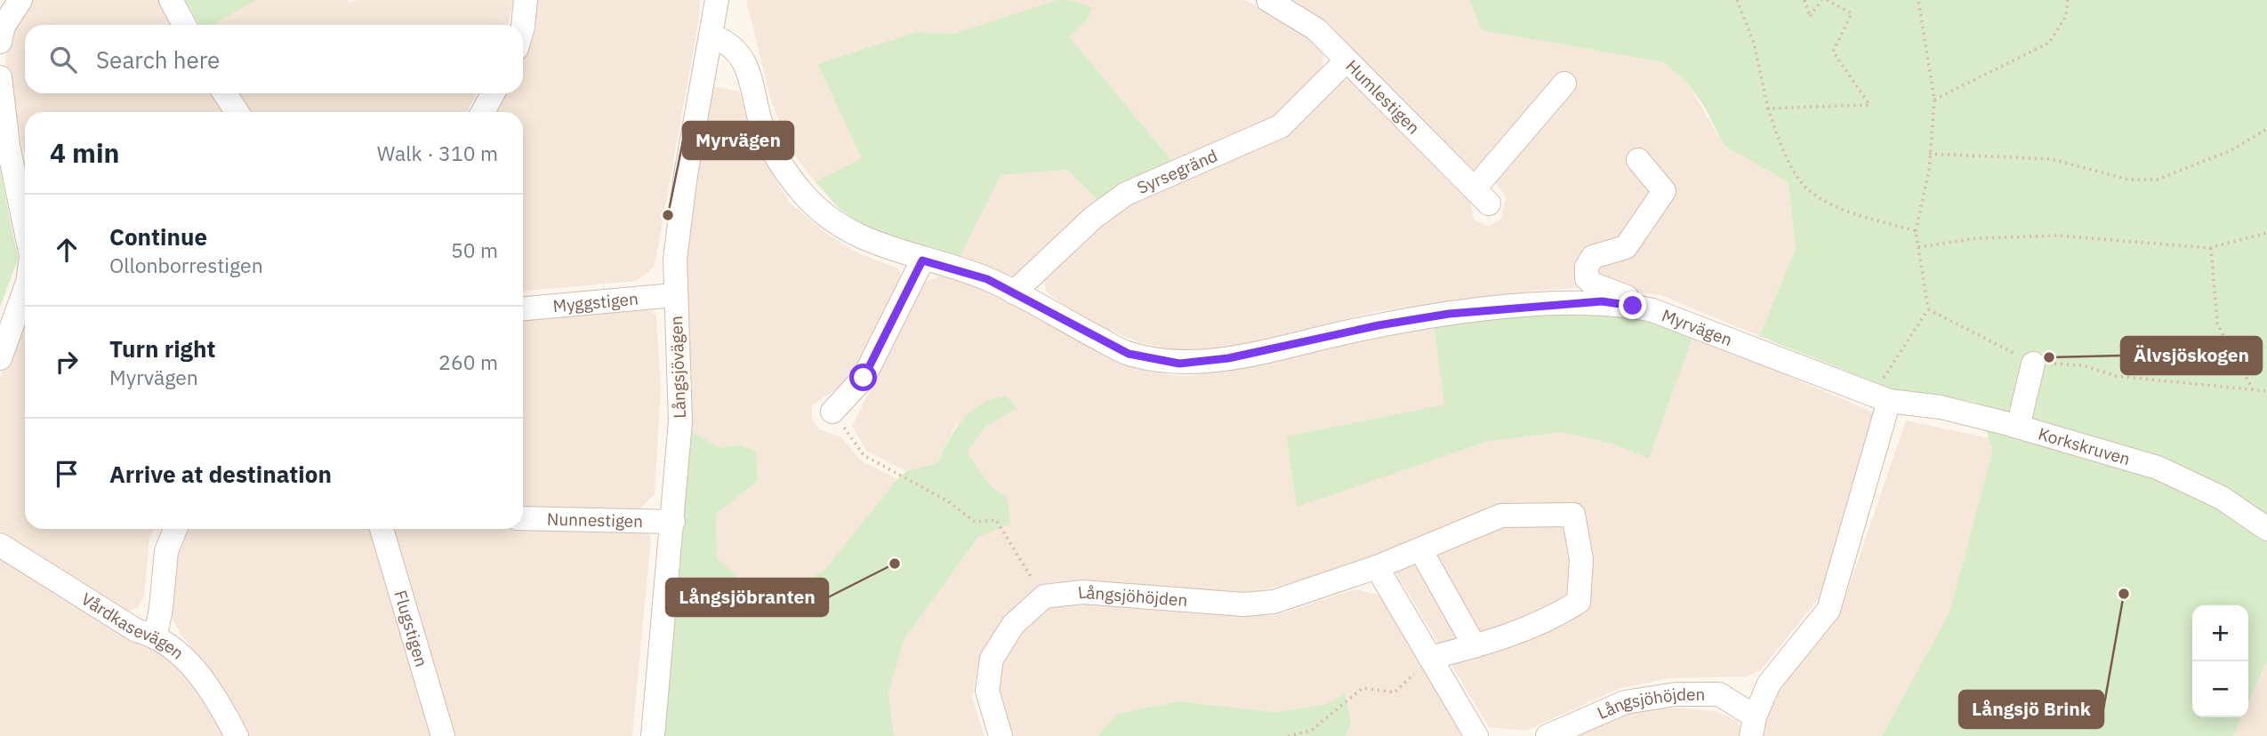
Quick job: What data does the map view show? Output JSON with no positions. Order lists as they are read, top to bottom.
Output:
{
  "streets": {
    "street": [
      "Humlestigen",
      "Syrsegränd",
      "Myggstigen",
      "Myrvägen",
      "Långsjövägen",
      "Korkskruven",
      "Nunnestigen",
      "Långsjöhöjden",
      "Vårdkasevägen",
      "Flugstigen"
    ]
  },
  "crossings": [
    ["Humlestigen", "Syrsegränd"],
    ["Syrsegränd", "Myrvägen"],
    ["Myggstigen", "Långsjövägen"],
    ["Myrvägen", "Långsjövägen"],
    ["Myrvägen", "Korkskruven"],
    ["Långsjövägen", "Nunnestigen"]
  ],
  "places": [
    "Myrvägen",
    "Älvsjöskogen",
    "Långsjöbranten",
    "Långsjö Brink"
  ],
  "page": {
    "search": "Search here",
    "heading": ["4 min", "Walk · 310 m"],
    "list": [
      ["Continue", "Ollonborrestigen", "50 m"],
      ["Turn right", "Myrvägen", "260 m"],
      "Arrive at destination"
    ],
    "map_buttons": ["+", "−"]
  }
}
